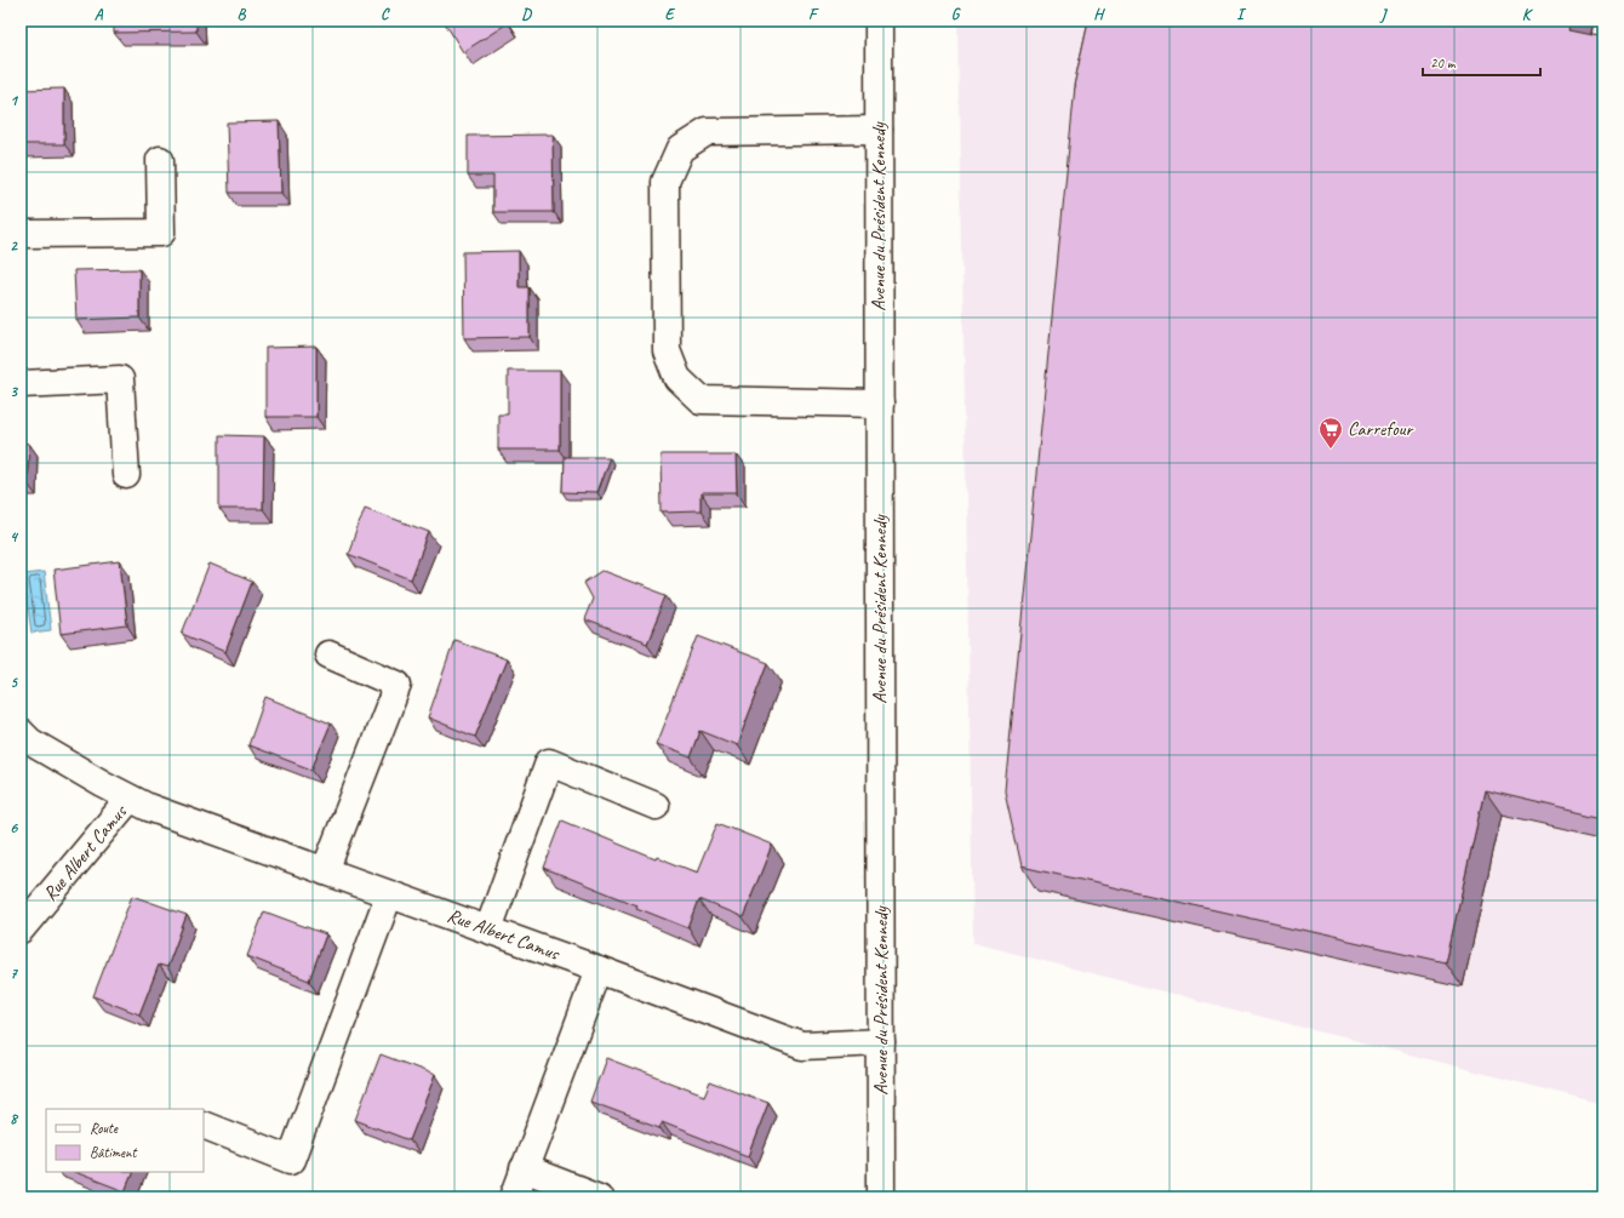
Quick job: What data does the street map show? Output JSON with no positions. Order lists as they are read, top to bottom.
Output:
{
  "streets": {
    "street": ["Avenue du Président Kennedy", "Rue Albert Camus"]
  },
  "crossings": [
    ["Avenue du Président Kennedy", "Rue Albert Camus"]
  ],
  "places": {
    "supermarket": ["Carrefour"]
  },
  "legend": ["Route", "Bâtiment"],
  "scale_bar": "20 m",
  "grid": {
    "columns": [
      "A",
      "B",
      "C",
      "D",
      "E",
      "F",
      "G",
      "H",
      "I",
      "J",
      "K"
    ],
    "rows": [
      "1",
      "2",
      "3",
      "4",
      "5",
      "6",
      "7",
      "8"
    ]
  }
}
